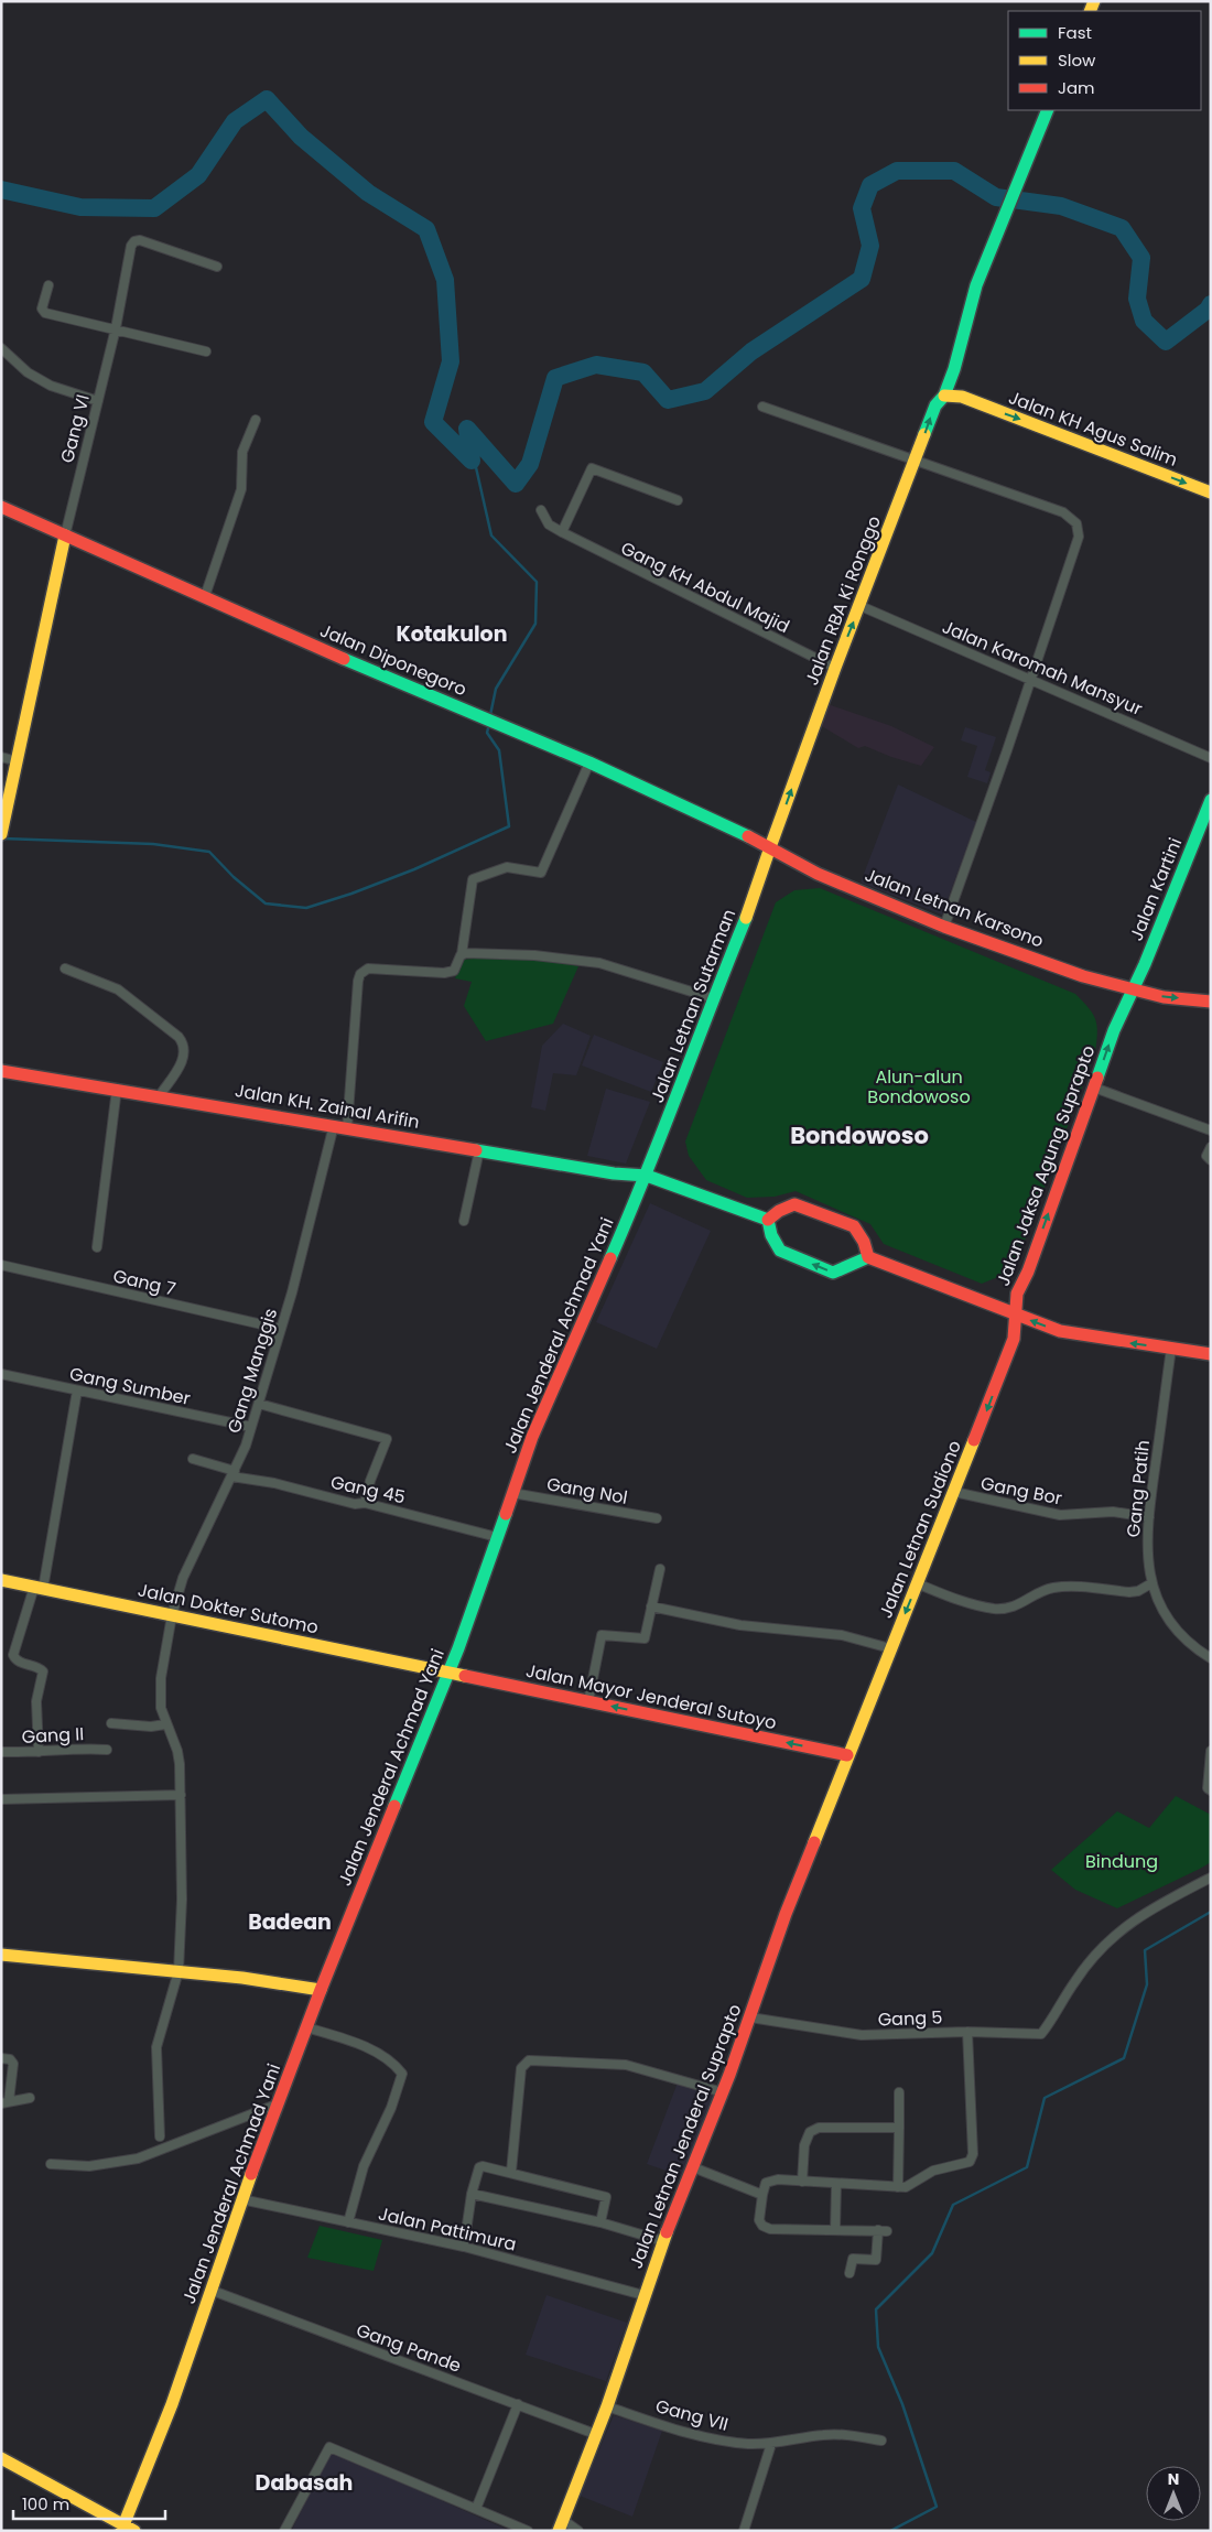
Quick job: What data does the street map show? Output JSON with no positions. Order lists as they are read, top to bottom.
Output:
{
  "streets": {
    "main road": [
      "Jalan KH Agus Salim",
      "Jalan RBA Ki Ronggo",
      "Jalan Diponegoro",
      "Jalan Kartini",
      "Jalan Letnan Karsono",
      "Jalan Letnan Sutarman",
      "Jalan KH. Zainal Arifin",
      "Jalan Jaksa Agung Suprapto",
      "Jalan Jenderal Achmad Yani",
      "Jalan Letnan Sudiono",
      "Jalan Dokter Sutomo",
      "Jalan Mayor Jenderal Sutoyo",
      "Jalan Letnan Jenderal Suprapto"
    ],
    "street": [
      "Gang VI",
      "Gang KH Abdul Majid",
      "Jalan Karomah Mansyur",
      "Gang 7",
      "Gang Manggis",
      "Gang Sumber",
      "Gang Patih",
      "Gang 45",
      "Gang Nol",
      "Gang Bor",
      "Gang II",
      "Gang 5",
      "Jalan Pattimura",
      "Gang Pande",
      "Gang VII"
    ]
  },
  "crossings": [
    ["Gang VI", "Jalan Diponegoro"],
    ["Jalan KH Agus Salim", "Jalan RBA Ki Ronggo"],
    ["Gang KH Abdul Majid", "Jalan RBA Ki Ronggo"],
    ["Jalan RBA Ki Ronggo", "Jalan Diponegoro"],
    ["Jalan RBA Ki Ronggo", "Jalan Karomah Mansyur"],
    ["Jalan RBA Ki Ronggo", "Jalan Letnan Karsono"],
    ["Jalan RBA Ki Ronggo", "Jalan Letnan Sutarman"],
    ["Jalan Diponegoro", "Jalan Letnan Karsono"],
    ["Jalan Diponegoro", "Jalan Letnan Sutarman"],
    ["Jalan Kartini", "Jalan Letnan Karsono"],
    ["Jalan Kartini", "Jalan Jaksa Agung Suprapto"],
    ["Jalan Letnan Karsono", "Jalan Letnan Sutarman"],
    ["Jalan Letnan Sutarman", "Jalan KH. Zainal Arifin"],
    ["Jalan Letnan Sutarman", "Jalan Jenderal Achmad Yani"],
    ["Jalan KH. Zainal Arifin", "Jalan Jenderal Achmad Yani"],
    ["Jalan KH. Zainal Arifin", "Gang Manggis"],
    ["Jalan Jaksa Agung Suprapto", "Jalan Letnan Sudiono"],
    ["Gang 7", "Gang Manggis"],
    ["Jalan Jenderal Achmad Yani", "Gang 45"],
    ["Jalan Jenderal Achmad Yani", "Gang Nol"],
    ["Jalan Jenderal Achmad Yani", "Jalan Dokter Sutomo"],
    ["Jalan Jenderal Achmad Yani", "Jalan Mayor Jenderal Sutoyo"],
    ["Jalan Jenderal Achmad Yani", "Jalan Pattimura"],
    ["Jalan Jenderal Achmad Yani", "Gang Pande"],
    ["Gang Manggis", "Gang Sumber"],
    ["Gang Manggis", "Gang 45"],
    ["Gang Manggis", "Jalan Dokter Sutomo"],
    ["Gang Patih", "Gang Bor"],
    ["Gang Bor", "Jalan Letnan Sudiono"],
    ["Jalan Letnan Sudiono", "Jalan Mayor Jenderal Sutoyo"],
    ["Jalan Letnan Sudiono", "Jalan Letnan Jenderal Suprapto"],
    ["Jalan Dokter Sutomo", "Jalan Mayor Jenderal Sutoyo"],
    ["Jalan Mayor Jenderal Sutoyo", "Jalan Letnan Jenderal Suprapto"],
    ["Gang 5", "Jalan Letnan Jenderal Suprapto"],
    ["Jalan Letnan Jenderal Suprapto", "Jalan Pattimura"],
    ["Jalan Letnan Jenderal Suprapto", "Gang Pande"],
    ["Jalan Letnan Jenderal Suprapto", "Gang VII"]
  ],
  "one_way": [
    "Jalan KH Agus Salim",
    "Jalan RBA Ki Ronggo",
    "Jalan Jaksa Agung Suprapto",
    "Jalan Letnan Sudiono",
    "Jalan Mayor Jenderal Sutoyo"
  ],
  "districts": [
    "Kotakulon",
    "Bondowoso",
    "Badean",
    "Dabasah"
  ],
  "parks": ["Alun-alun Bondowoso", "Bindung"],
  "legend": ["Fast", "Slow", "Jam"],
  "scale_bar": "100 m",
  "north": "top"
}
